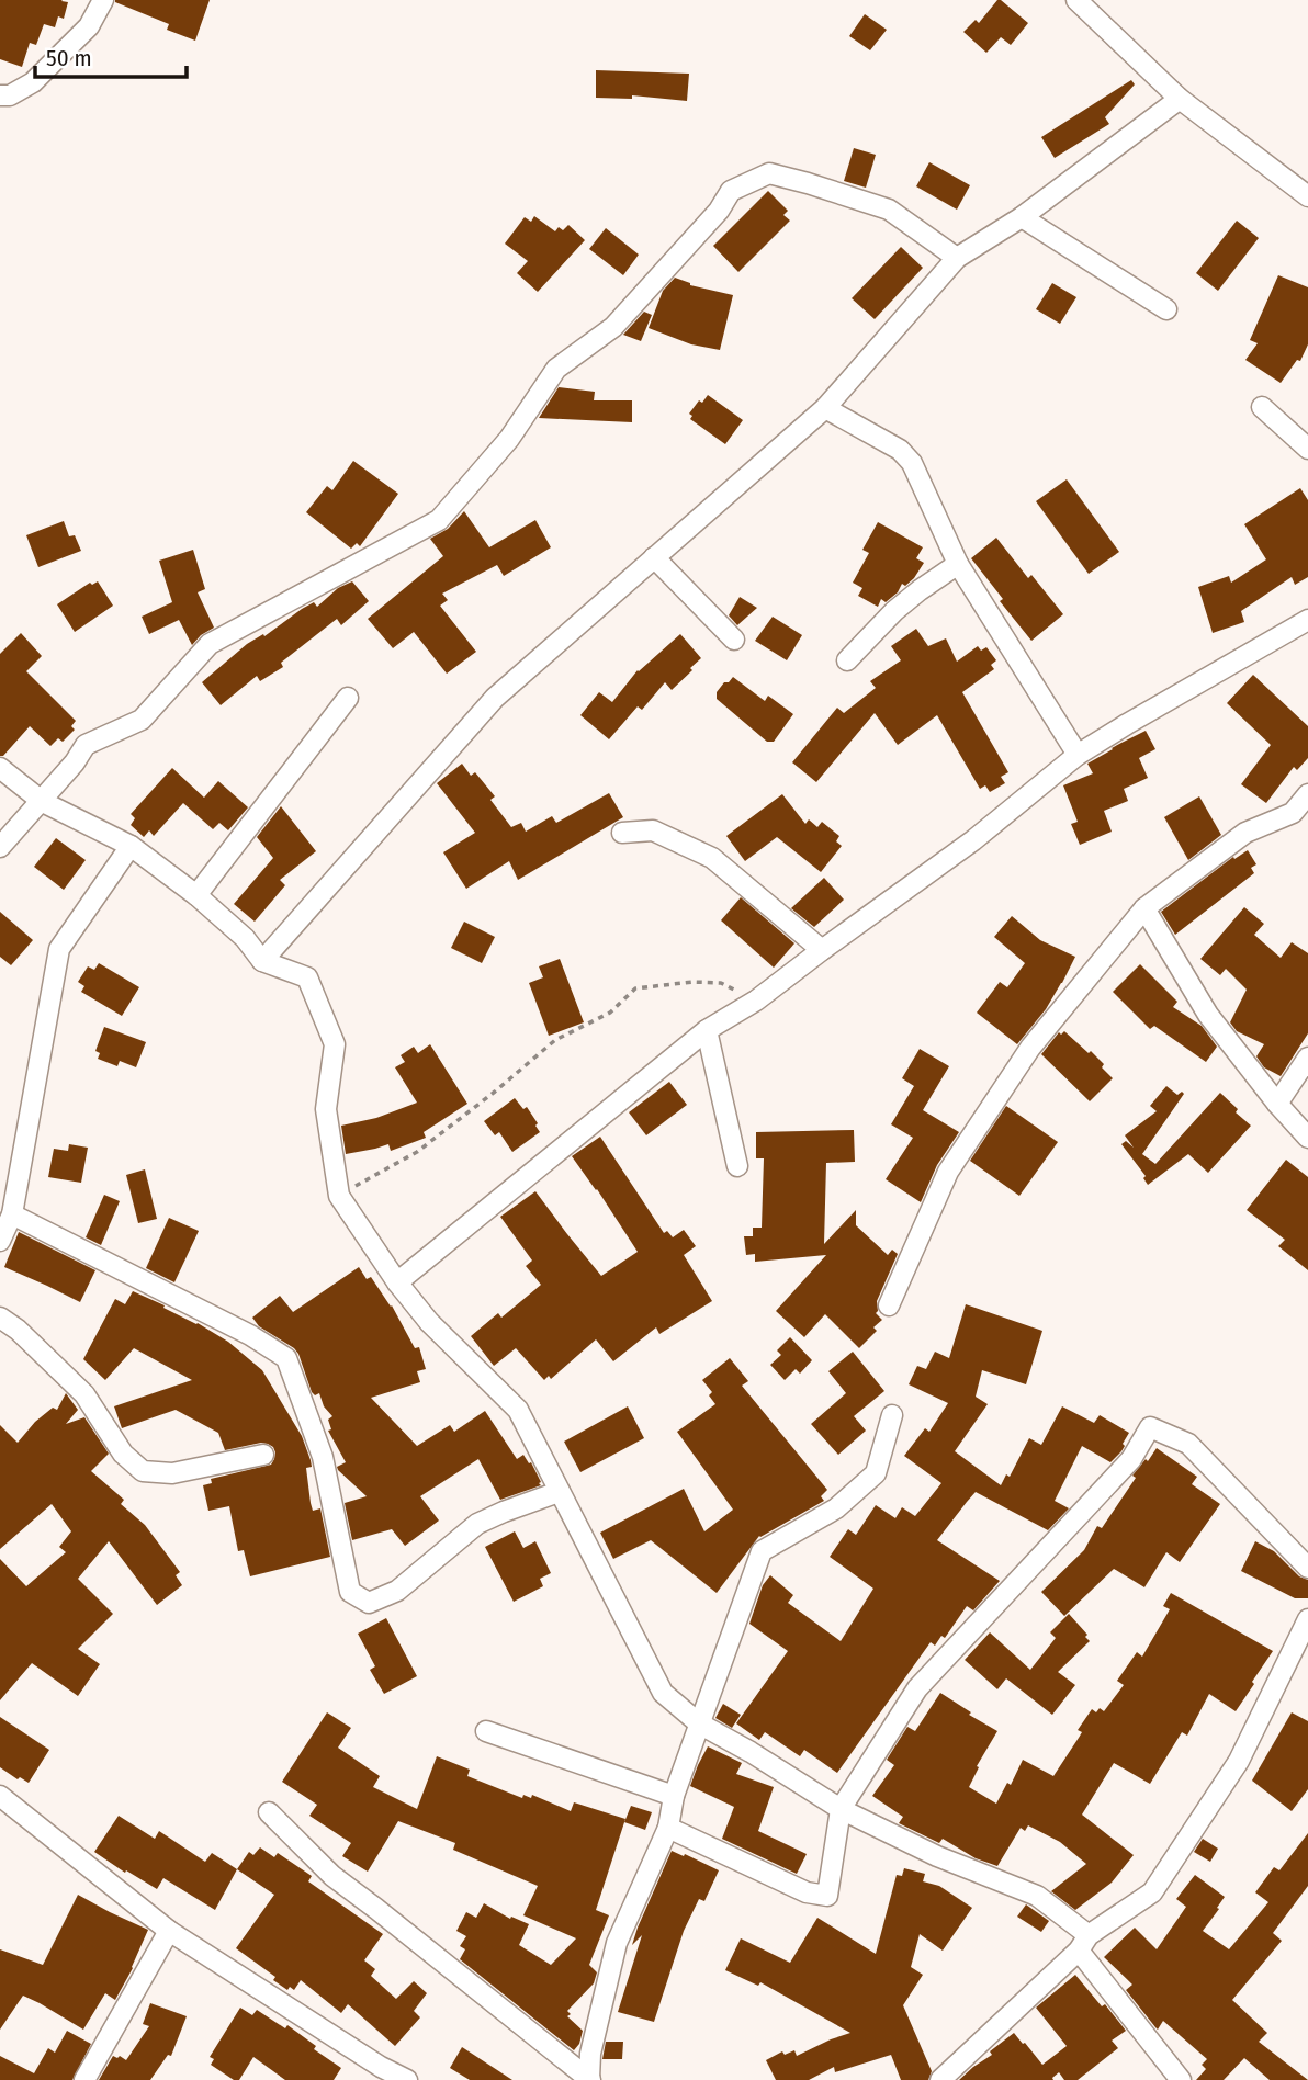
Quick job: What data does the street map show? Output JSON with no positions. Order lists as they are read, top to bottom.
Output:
{
  "scale_bar": "50 m"
}
